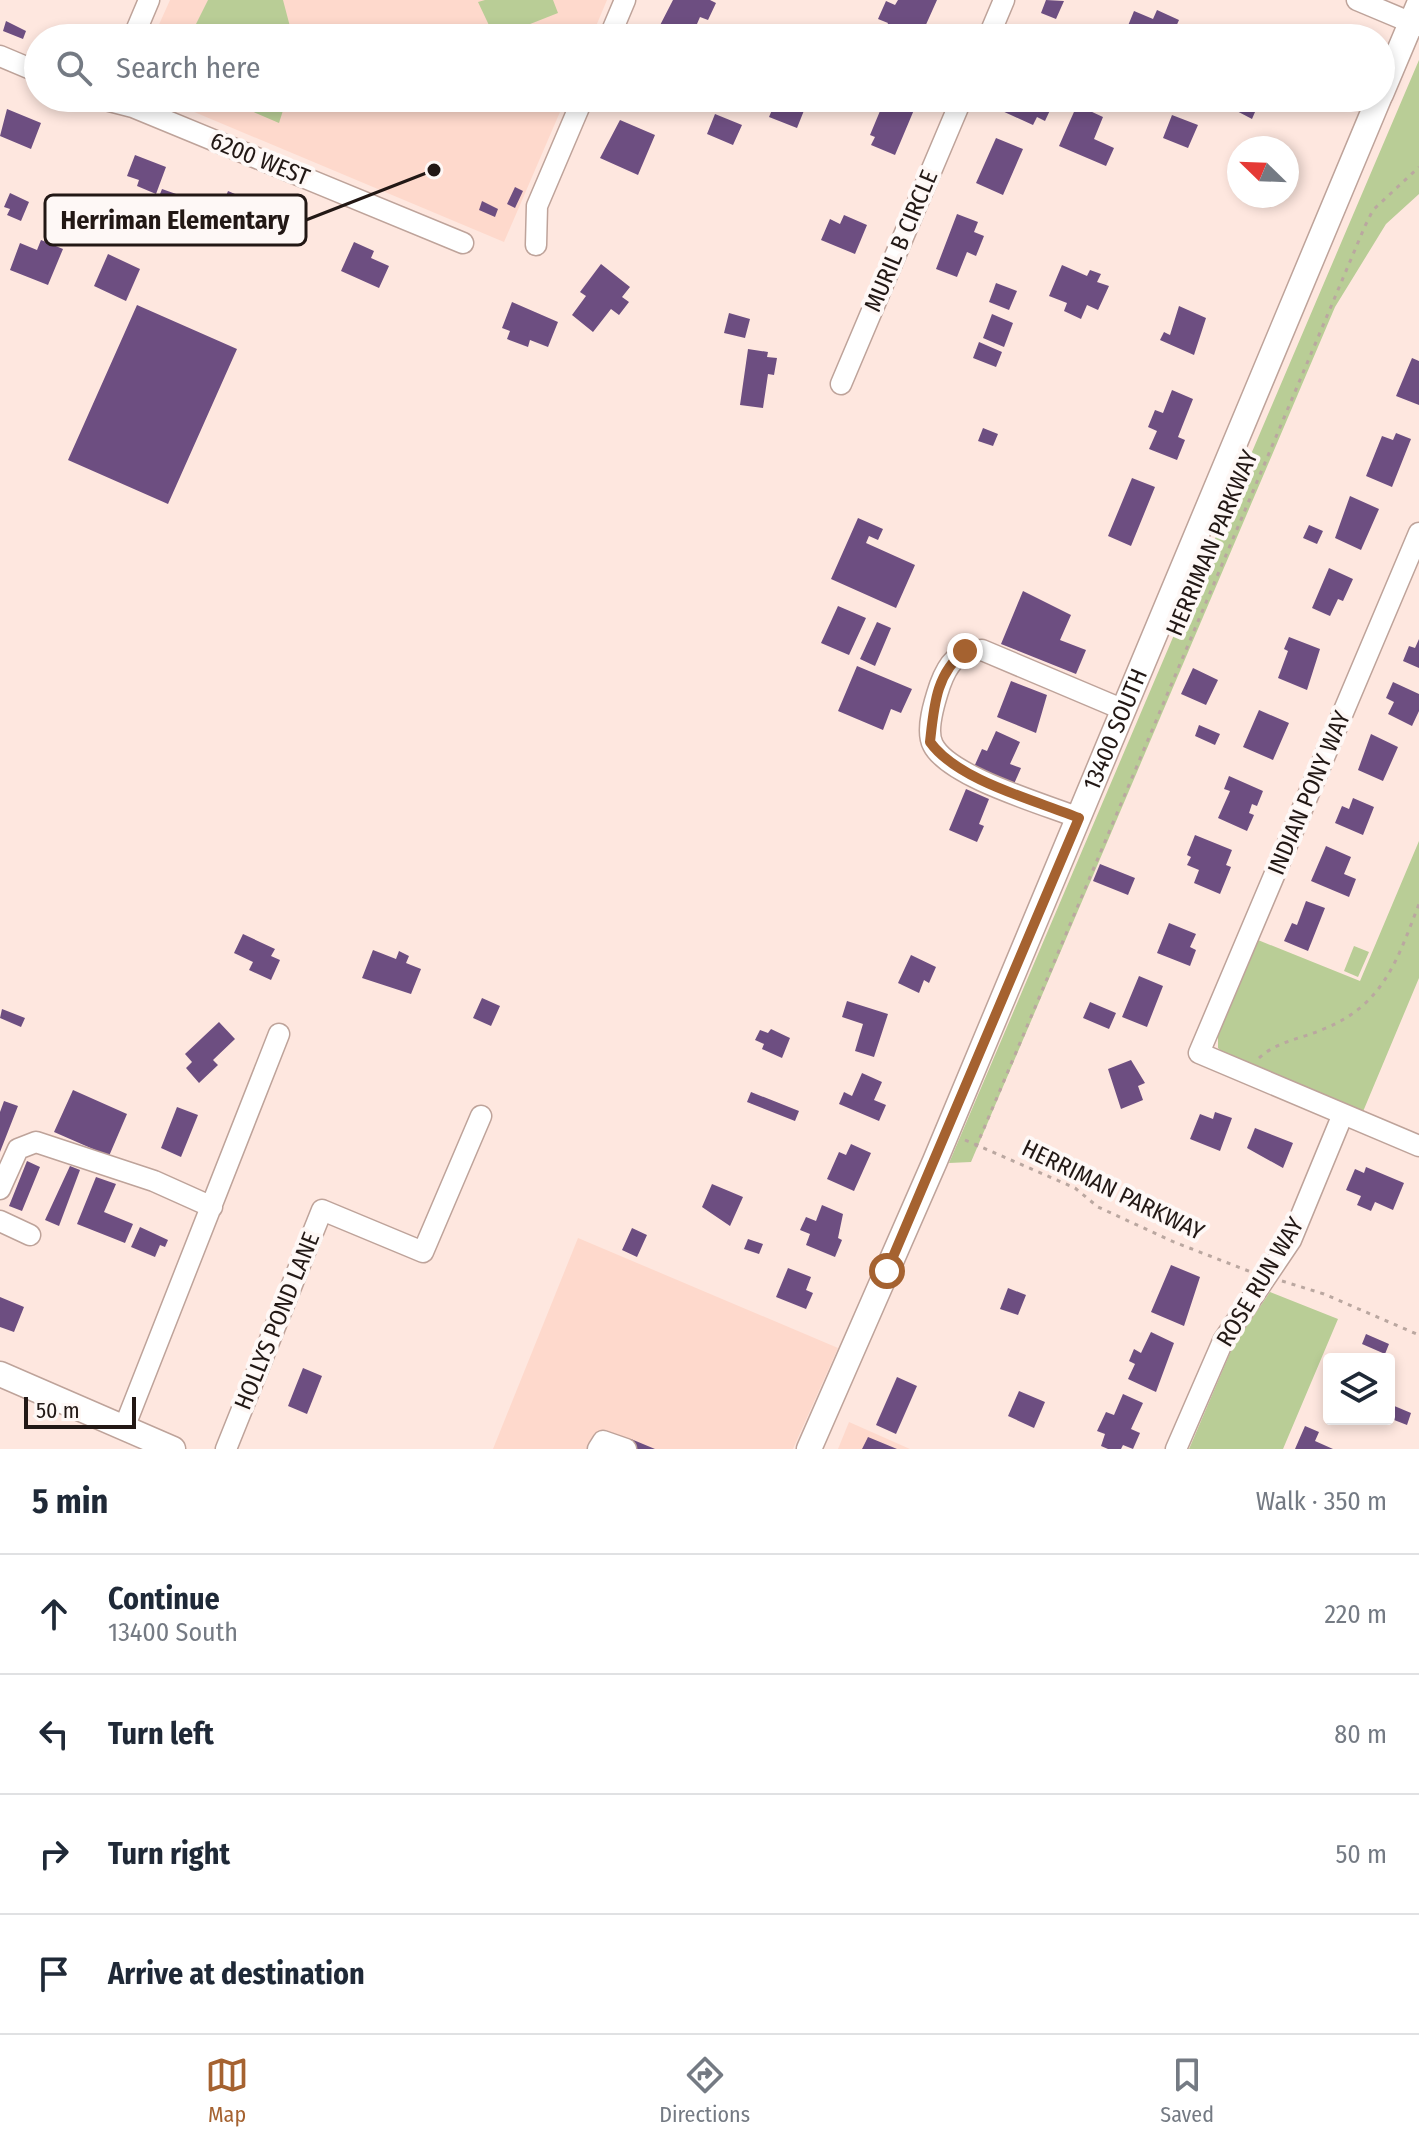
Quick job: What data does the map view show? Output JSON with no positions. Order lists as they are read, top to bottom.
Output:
{
  "streets": {
    "main road": ["13400 SOUTH"],
    "street": [
      "6200 WEST",
      "MURIL B CIRCLE",
      "INDIAN PONY WAY",
      "ROSE RUN WAY",
      "HOLLYS POND LANE"
    ],
    "path": ["HERRIMAN PARKWAY"]
  },
  "crossings": [
    ["INDIAN PONY WAY", "ROSE RUN WAY"]
  ],
  "places": ["Herriman Elementary"],
  "scale_bar": "50 m",
  "north": "top left",
  "page": {
    "search": "Search here",
    "scale": "50 m",
    "heading": ["5 min", "Walk · 350 m"],
    "list": [
      ["Continue", "13400 South", "220 m"],
      ["Turn left", "80 m"],
      ["Turn right", "50 m"],
      "Arrive at destination"
    ],
    "nav": ["Map", "Directions", "Saved"]
  }
}
